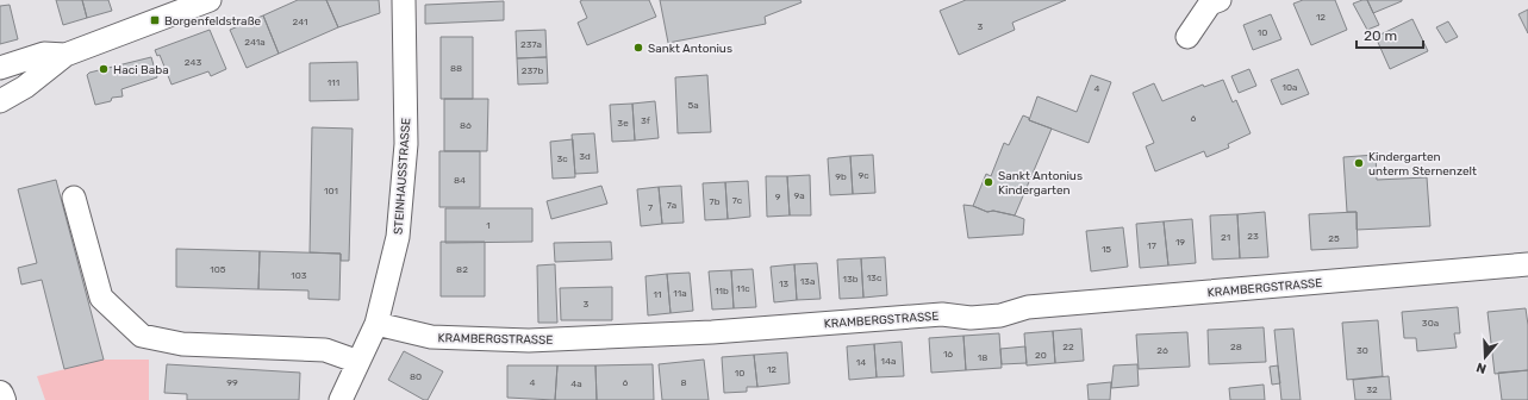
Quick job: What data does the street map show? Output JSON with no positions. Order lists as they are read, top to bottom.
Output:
{
  "streets": {
    "street": ["STEINHAUSSTRASSE", "KRAMBERGSTRASSE"]
  },
  "crossings": [
    ["STEINHAUSSTRASSE", "KRAMBERGSTRASSE"]
  ],
  "places": {
    "transit": ["Borgenfeldstraße"],
    "other": [
      "Sankt Antonius",
      "Haci Baba",
      "Kindergarten unterm Sternenzelt",
      "Sankt Antonius Kindergarten"
    ]
  },
  "house_numbers": [
    "12",
    "241",
    "3",
    "10",
    "241a",
    "237a",
    "243",
    "88",
    "237b",
    "111",
    "10a",
    "4",
    "5a",
    "6",
    "3f",
    "3e",
    "86",
    "3d",
    "3c",
    "9c",
    "9b",
    "84",
    "101",
    "9a",
    "9",
    "7c",
    "7b",
    "7a",
    "7",
    "1",
    "23",
    "21",
    "25",
    "19",
    "17",
    "15",
    "105",
    "82",
    "103",
    "13c",
    "13b",
    "13a",
    "13",
    "11c",
    "11b",
    "11a",
    "11",
    "3",
    "30a",
    "22",
    "28",
    "26",
    "30",
    "16",
    "20",
    "18",
    "14a",
    "14",
    "12",
    "10",
    "80",
    "99",
    "4",
    "6",
    "8",
    "4a",
    "32"
  ],
  "scale_bar": "20 m",
  "north": "bottom"
}
